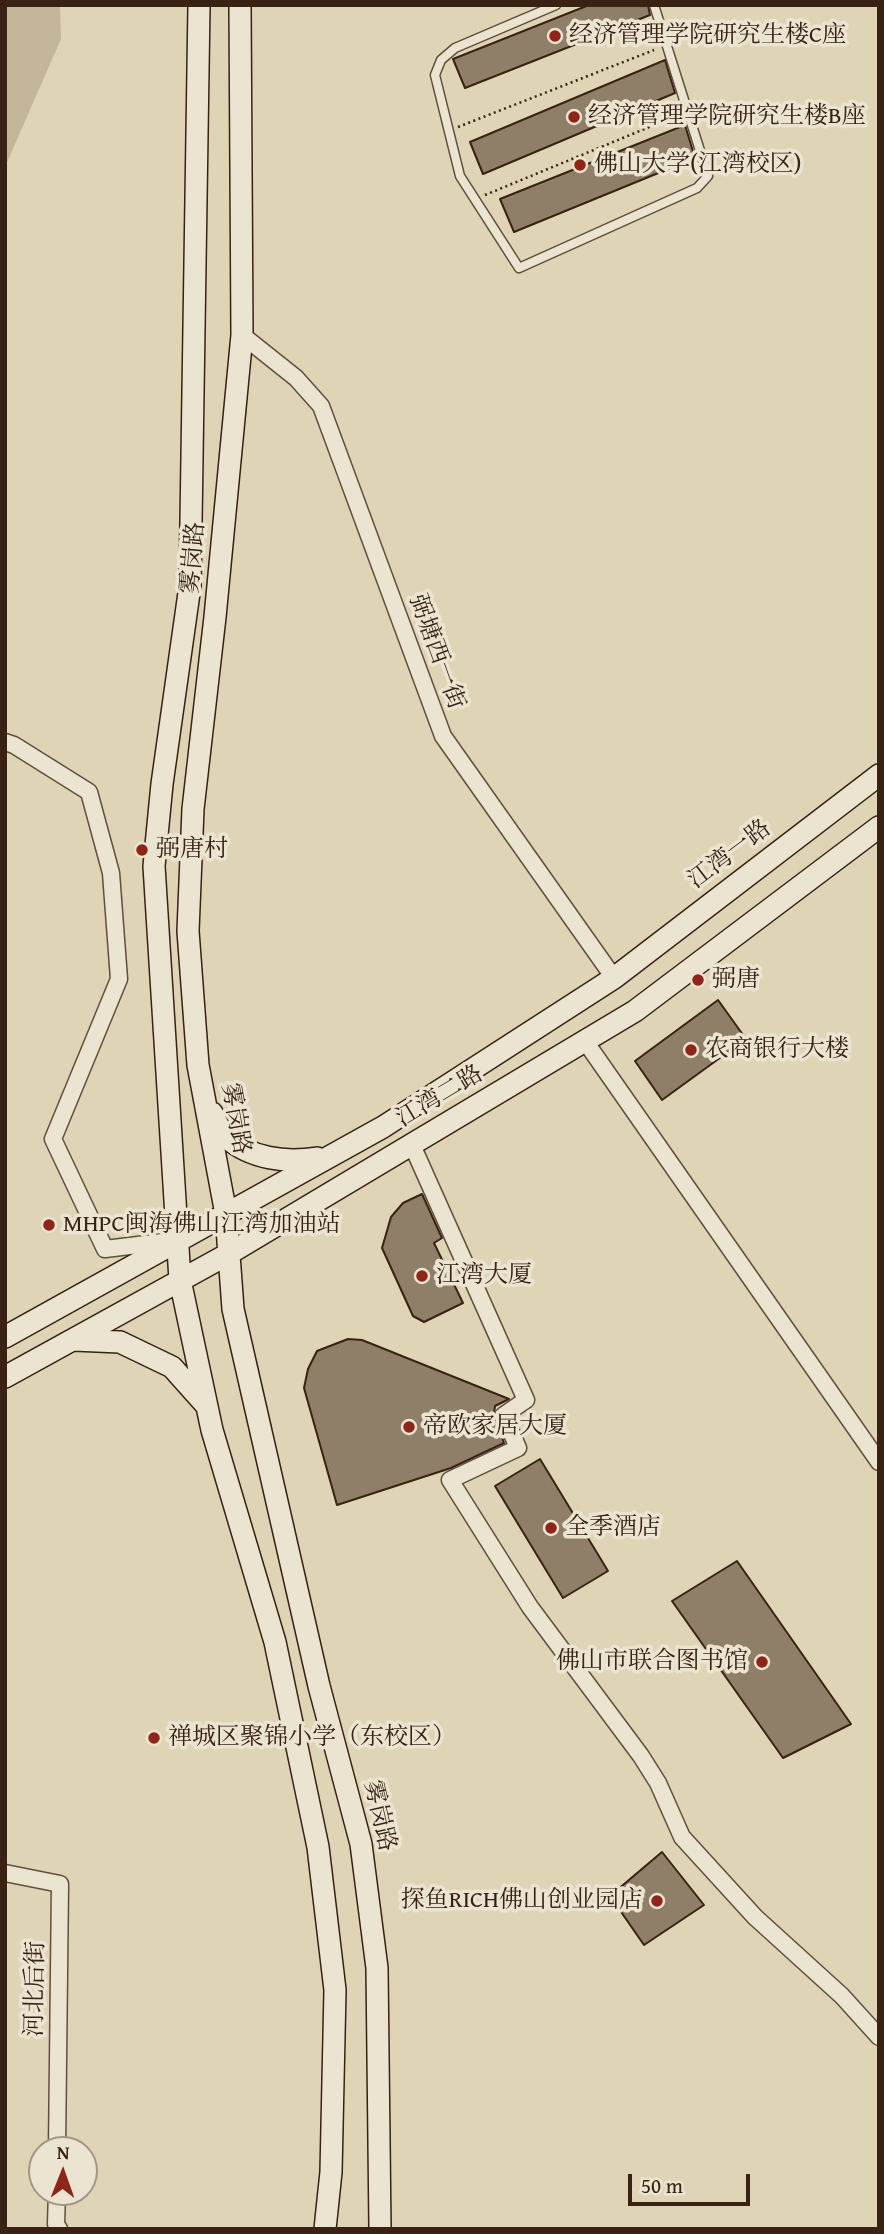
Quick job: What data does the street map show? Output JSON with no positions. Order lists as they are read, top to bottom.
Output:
{
  "streets": {
    "main road": ["雾岗路", "江湾一路", "江湾二路"],
    "street": ["弼塘西一街", "河北后街"]
  },
  "crossings": [
    ["雾岗路", "弼塘西一街"],
    ["雾岗路", "江湾二路"],
    ["弼塘西一街", "江湾一路"],
    ["弼塘西一街", "江湾二路"],
    ["江湾一路", "江湾二路"]
  ],
  "places": [
    "经济管理学院研究生楼C座",
    "经济管理学院研究生楼B座",
    "佛山大学(江湾校区)",
    "弼唐村",
    "弼唐",
    "农商银行大楼",
    "MHPC闽海佛山江湾加油站",
    "江湾大厦",
    "帝欧家居大厦",
    "全季酒店",
    "佛山市联合图书馆",
    "禅城区聚锦小学（东校区）",
    "探鱼RICH佛山创业园店"
  ],
  "scale_bar": "50 m",
  "north": "top"
}
